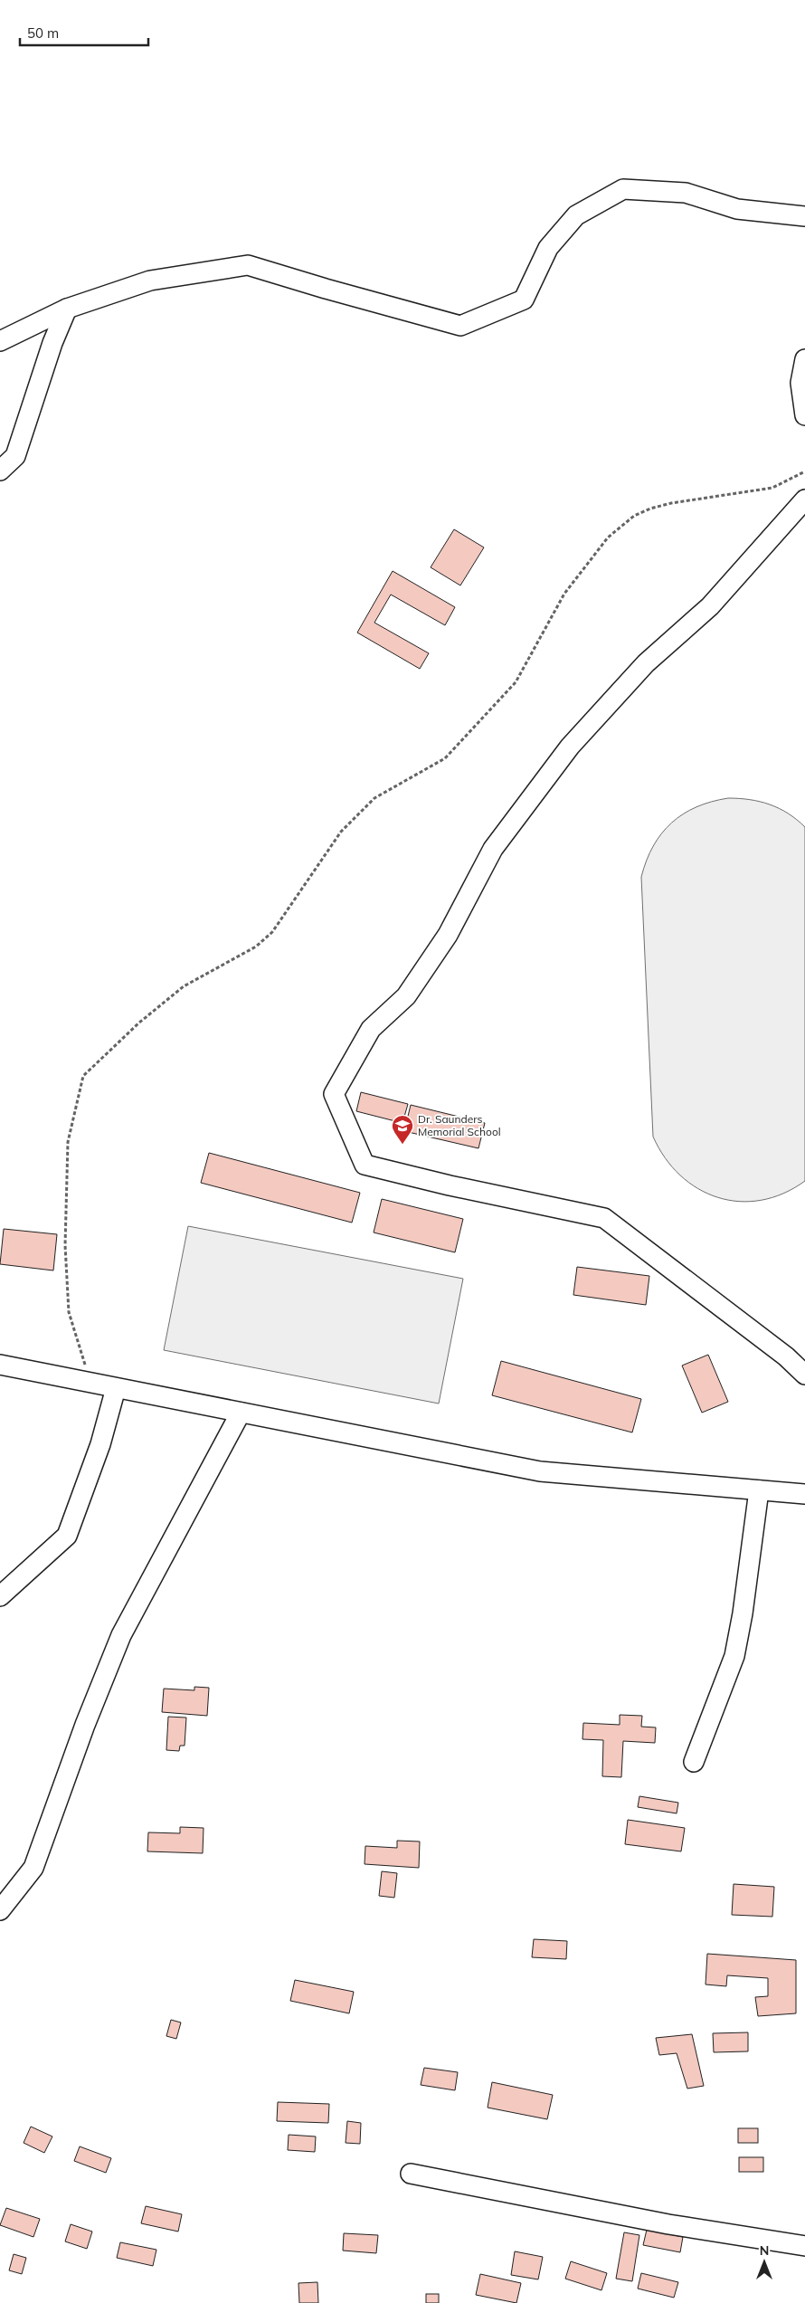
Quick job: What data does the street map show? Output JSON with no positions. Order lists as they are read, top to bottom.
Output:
{
  "places": {
    "school or university": ["Dr. Saunders Memorial School"]
  },
  "scale_bar": "50 m",
  "north": "top"
}
